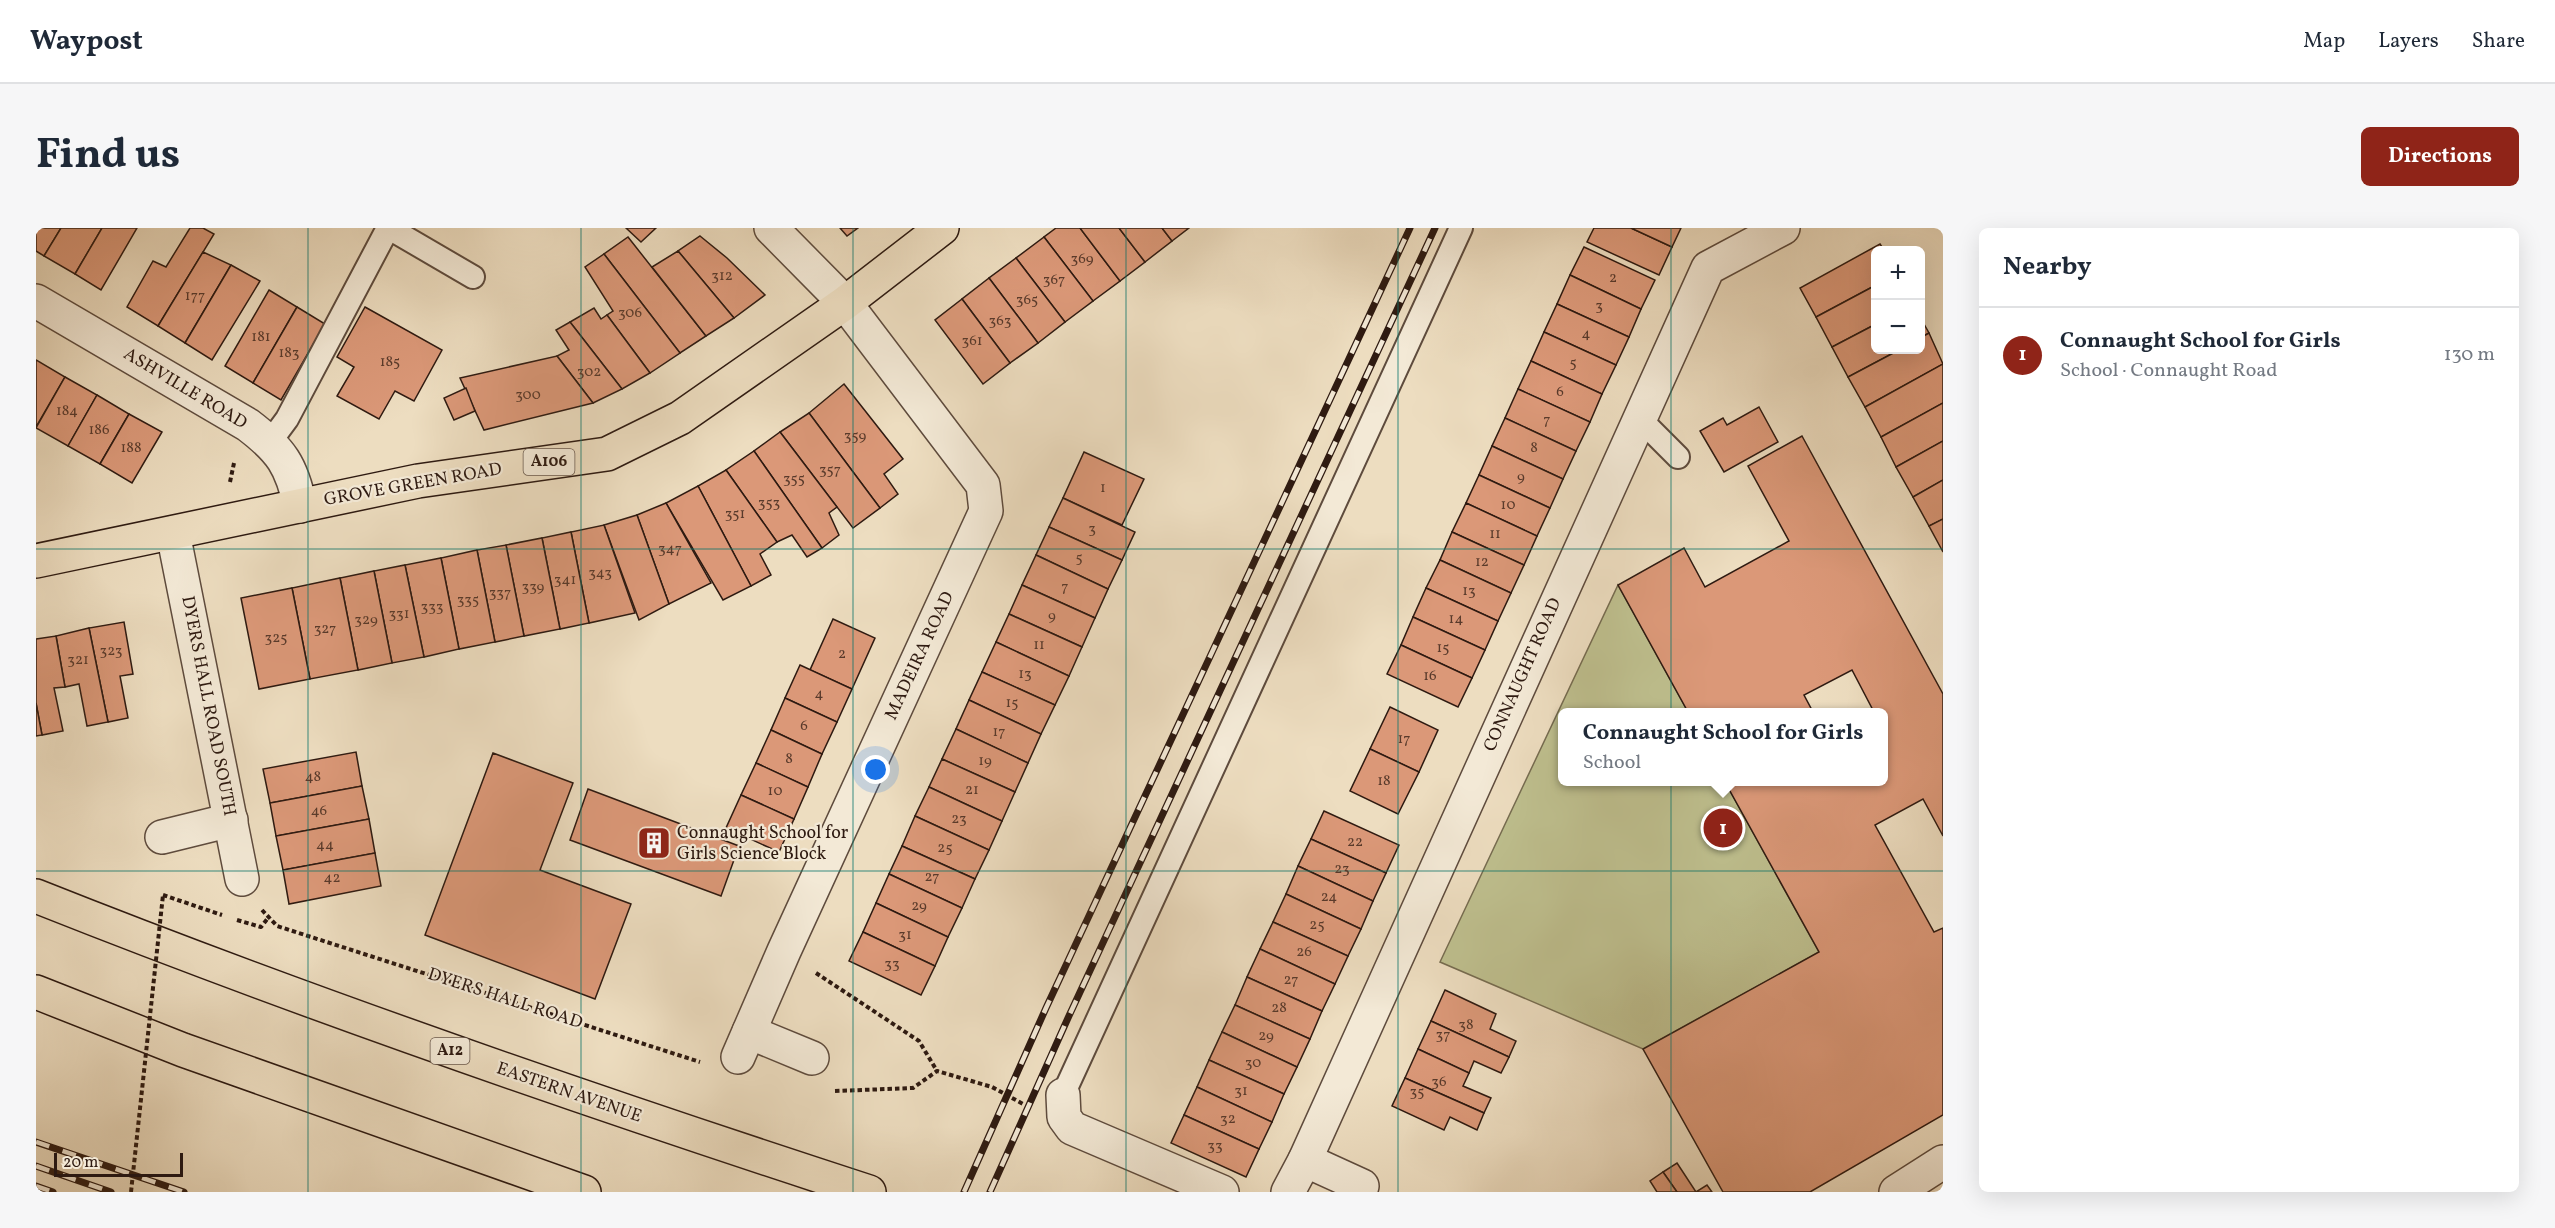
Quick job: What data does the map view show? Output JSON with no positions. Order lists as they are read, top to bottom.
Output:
{
  "streets": {
    "main road": [
      "A106",
      "GROVE GREEN ROAD",
      "A12",
      "EASTERN AVENUE"
    ],
    "street": [
      "ASHVILLE ROAD",
      "MADEIRA ROAD",
      "CONNAUGHT ROAD",
      "DYERS HALL ROAD SOUTH"
    ],
    "path": ["DYERS HALL ROAD"]
  },
  "crossings": [
    ["ASHVILLE ROAD", "GROVE GREEN ROAD"],
    ["GROVE GREEN ROAD", "MADEIRA ROAD"],
    ["GROVE GREEN ROAD", "DYERS HALL ROAD SOUTH"],
    ["MADEIRA ROAD", "DYERS HALL ROAD"]
  ],
  "places": {
    "building": ["Connaught School for Girls Science Block"]
  },
  "house_numbers": [
    "369",
    "312",
    "2",
    "367",
    "177",
    "365",
    "3",
    "306",
    "363",
    "4",
    "181",
    "361",
    "183",
    "185",
    "5",
    "302",
    "6",
    "300",
    "184",
    "7",
    "186",
    "359",
    "188",
    "8",
    "357",
    "9",
    "355",
    "1",
    "353",
    "10",
    "351",
    "3",
    "11",
    "347",
    "5",
    "12",
    "343",
    "341",
    "339",
    "7",
    "13",
    "337",
    "335",
    "333",
    "331",
    "9",
    "14",
    "329",
    "327",
    "325",
    "11",
    "15",
    "323",
    "2",
    "321",
    "13",
    "16",
    "4",
    "15",
    "6",
    "17",
    "17",
    "8",
    "19",
    "48",
    "18",
    "21",
    "10",
    "46",
    "23",
    "22",
    "44",
    "25",
    "23",
    "27",
    "42",
    "24",
    "29",
    "25",
    "31",
    "26",
    "33",
    "27",
    "28",
    "38",
    "37",
    "29",
    "30",
    "36",
    "31",
    "35",
    "32",
    "33"
  ],
  "scale_bar": "20 m",
  "page": {
    "header": "Waypost",
    "nav": ["Map", "Layers", "Share"],
    "title": "Find us",
    "buttons": "Directions",
    "heading": "Nearby",
    "map_buttons": ["+", "−"],
    "list": [
      {
        "mark": "1",
        "name": "Connaught School for Girls",
        "note": "School · Connaught Road",
        "value": "130 m"
      }
    ],
    "popup": ["Connaught School for Girls", "School"],
    "pins": "1",
    "scale": "20 m"
  }
}
